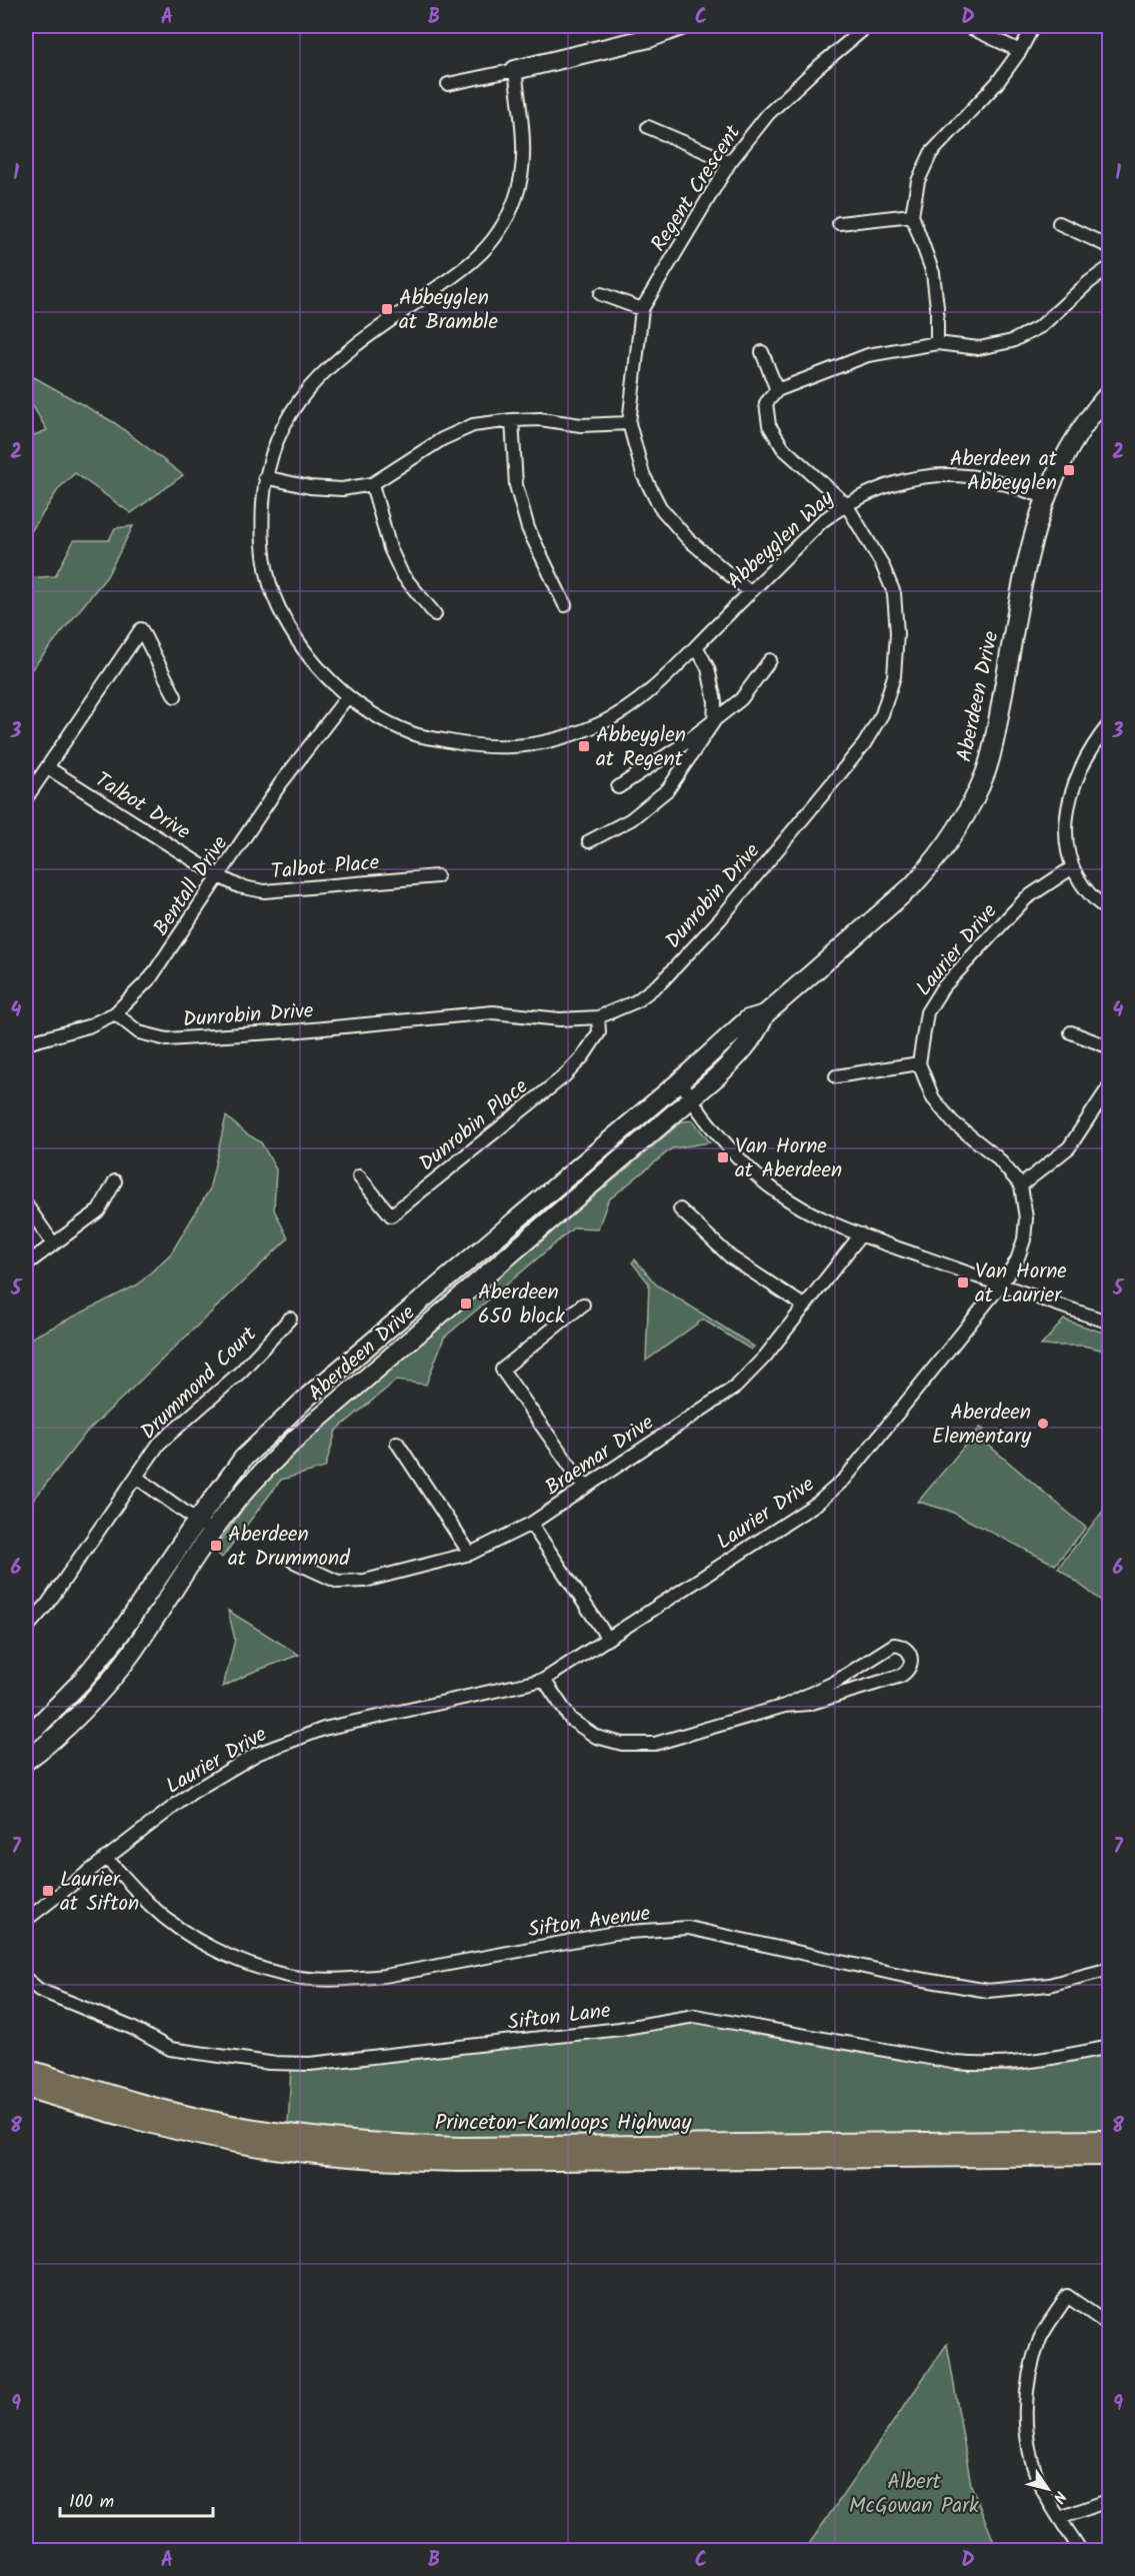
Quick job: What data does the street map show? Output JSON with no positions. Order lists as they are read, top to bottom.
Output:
{
  "streets": {
    "main road": ["Aberdeen Drive", "Princeton-Kamloops Highway"],
    "street": [
      "Regent Crescent",
      "Abbeyglen Way",
      "Talbot Drive",
      "Talbot Place",
      "Bentall Drive",
      "Dunrobin Drive",
      "Laurier Drive",
      "Dunrobin Place",
      "Drummond Court",
      "Braemar Drive",
      "Sifton Avenue",
      "Sifton Lane"
    ]
  },
  "crossings": [
    ["Regent Crescent", "Abbeyglen Way"],
    ["Abbeyglen Way", "Aberdeen Drive"],
    ["Abbeyglen Way", "Bentall Drive"],
    ["Abbeyglen Way", "Dunrobin Drive"],
    ["Talbot Drive", "Talbot Place"],
    ["Talbot Drive", "Bentall Drive"],
    ["Talbot Place", "Bentall Drive"],
    ["Bentall Drive", "Dunrobin Drive"],
    ["Dunrobin Drive", "Dunrobin Place"],
    ["Laurier Drive", "Sifton Avenue"]
  ],
  "parks": ["Albert McGowan Park"],
  "places": {
    "transit": [
      "Abbeyglen at Bramble",
      "Aberdeen at Abbeyglen",
      "Abbeyglen at Regent",
      "Van Horne at Aberdeen",
      "Van Horne at Laurier",
      "Aberdeen 650 block",
      "Aberdeen at Drummond",
      "Laurier at Sifton"
    ],
    "other": ["Aberdeen Elementary"]
  },
  "scale_bar": "100 m",
  "north": "bottom right",
  "grid": {
    "columns": [
      "A",
      "B",
      "C",
      "D"
    ],
    "rows": [
      "1",
      "2",
      "3",
      "4",
      "5",
      "6",
      "7",
      "8",
      "9"
    ]
  }
}
